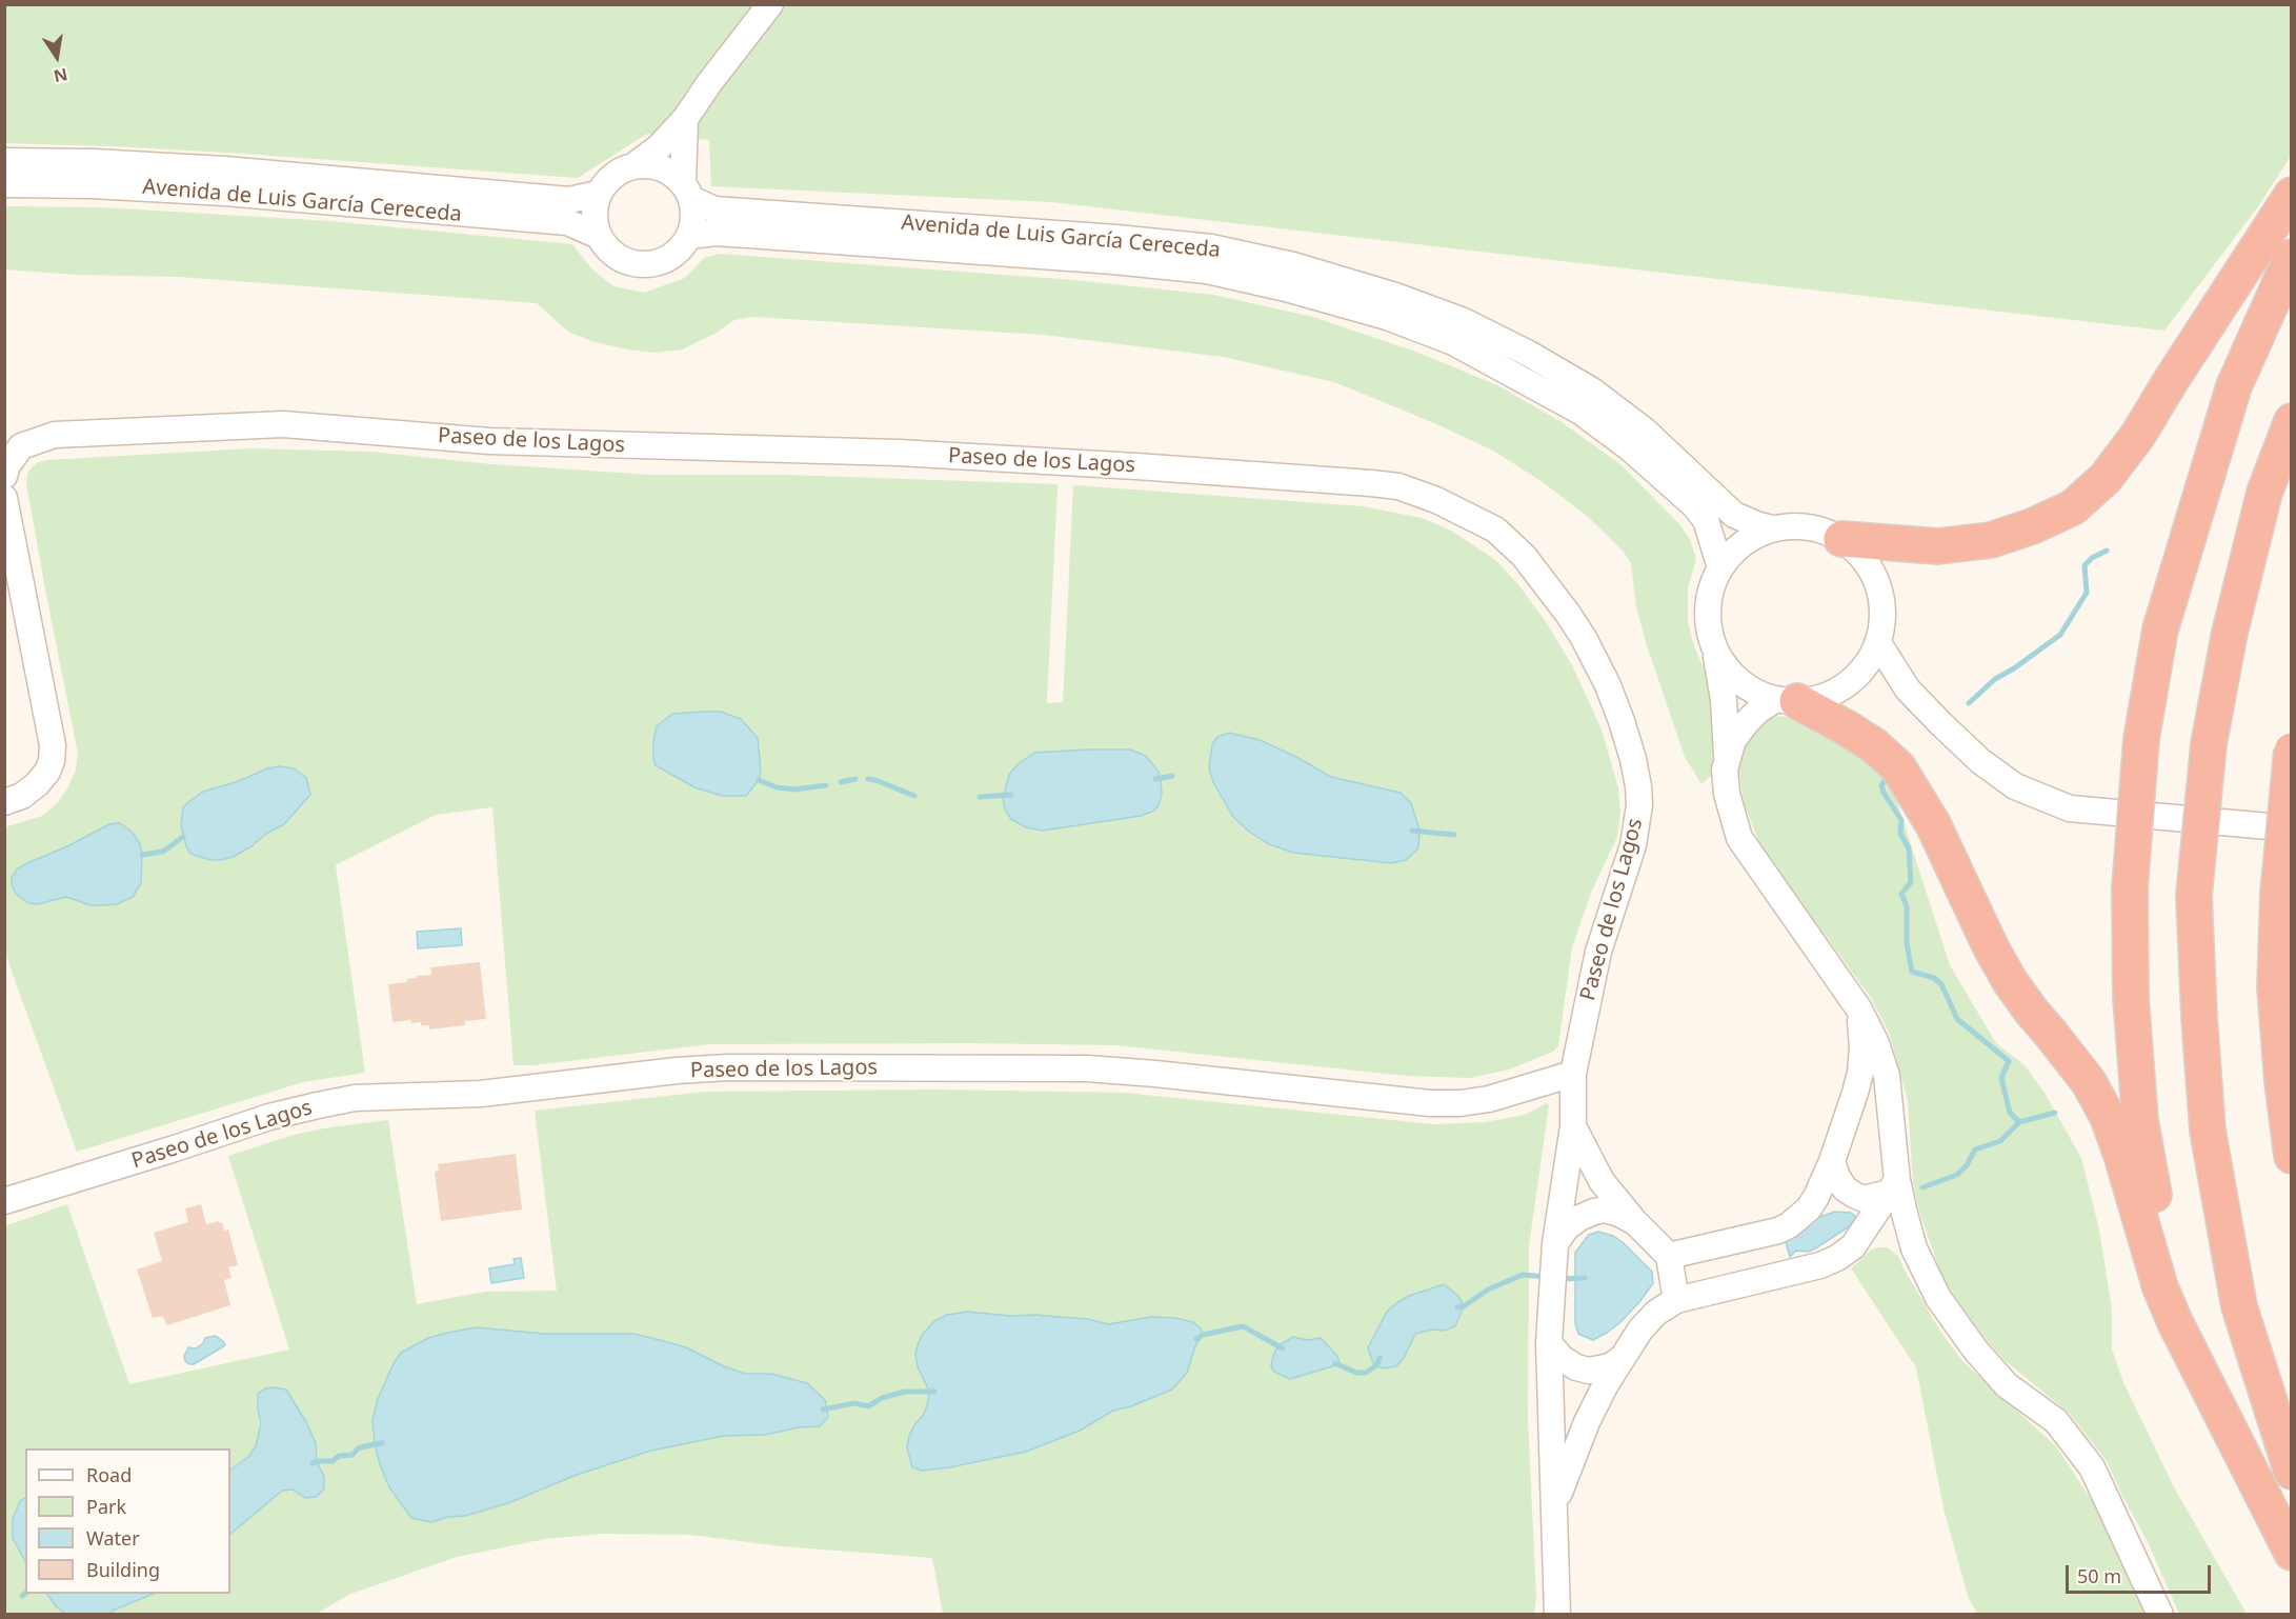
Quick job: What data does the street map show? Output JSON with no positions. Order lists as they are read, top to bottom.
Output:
{
  "streets": {
    "street": ["Avenida de Luis García Cereceda", "Paseo de los Lagos"]
  },
  "legend": [
    "Road",
    "Park",
    "Water",
    "Building"
  ],
  "scale_bar": "50 m",
  "north": "bottom"
}
